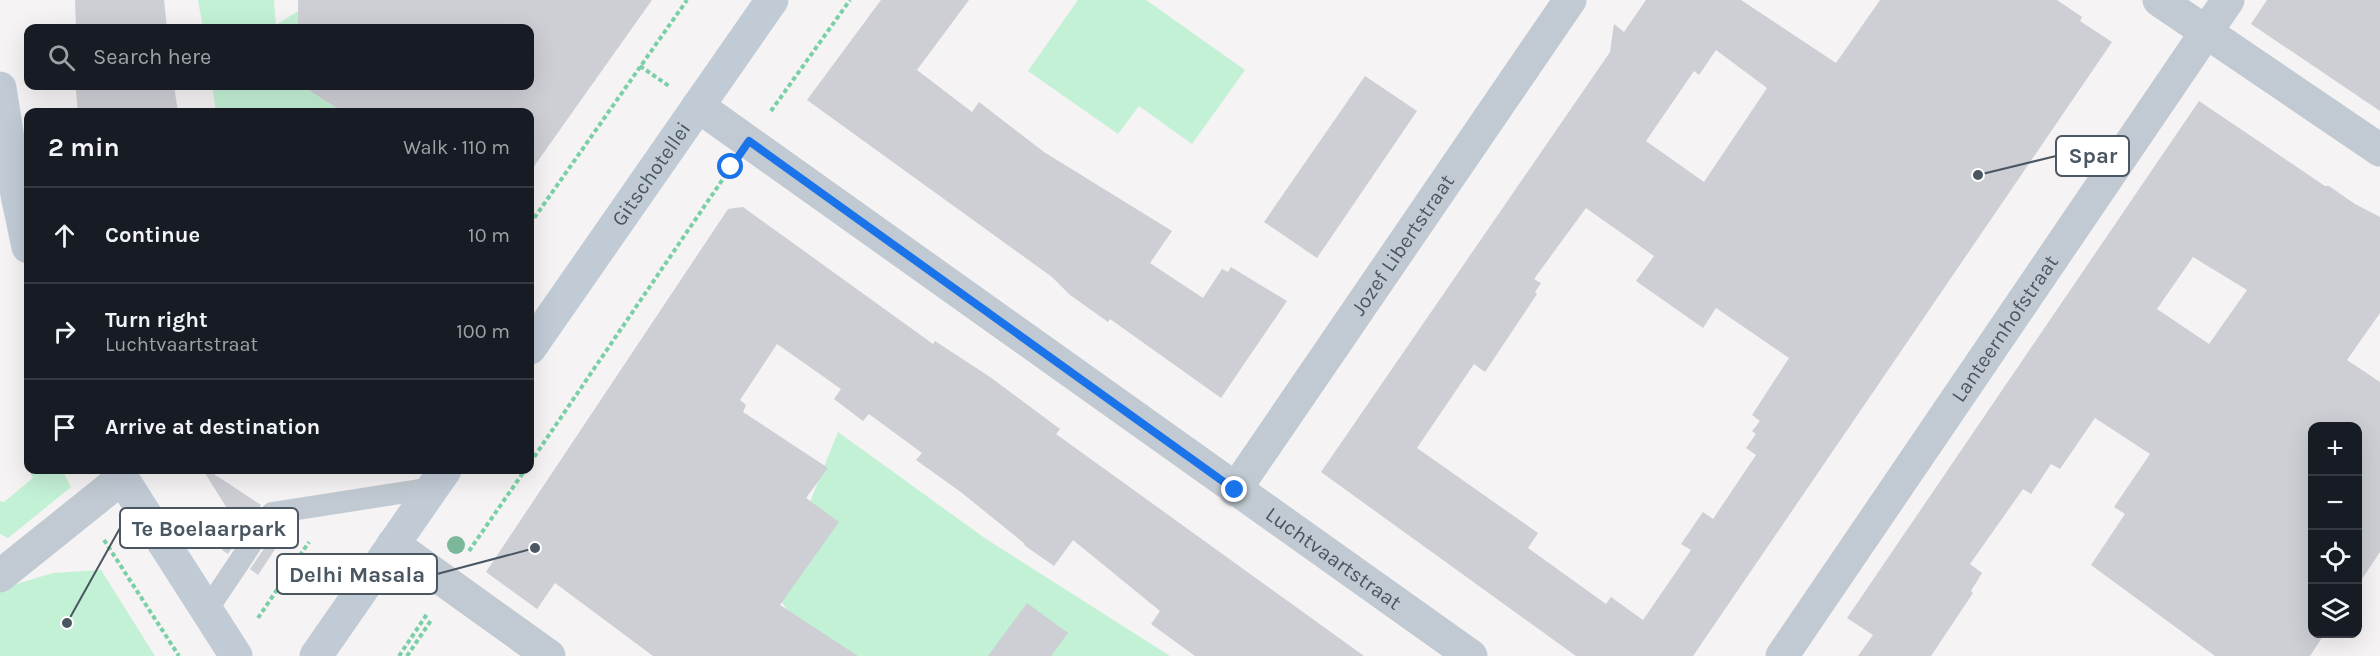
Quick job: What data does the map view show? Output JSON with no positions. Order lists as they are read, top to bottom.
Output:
{
  "streets": {
    "street": [
      "Gitschotellei",
      "Jozef Libertstraat",
      "Lanteernhofstraat",
      "Luchtvaartstraat"
    ]
  },
  "crossings": [
    ["Gitschotellei", "Luchtvaartstraat"],
    ["Jozef Libertstraat", "Luchtvaartstraat"]
  ],
  "places": ["Spar", "Delhi Masala", "Te Boelaarpark"],
  "page": {
    "search": "Search here",
    "heading": ["2 min", "Walk · 110 m"],
    "list": [
      ["Continue", "10 m"],
      ["Turn right", "Luchtvaartstraat", "100 m"],
      "Arrive at destination"
    ],
    "map_buttons": ["+", "−"]
  }
}
